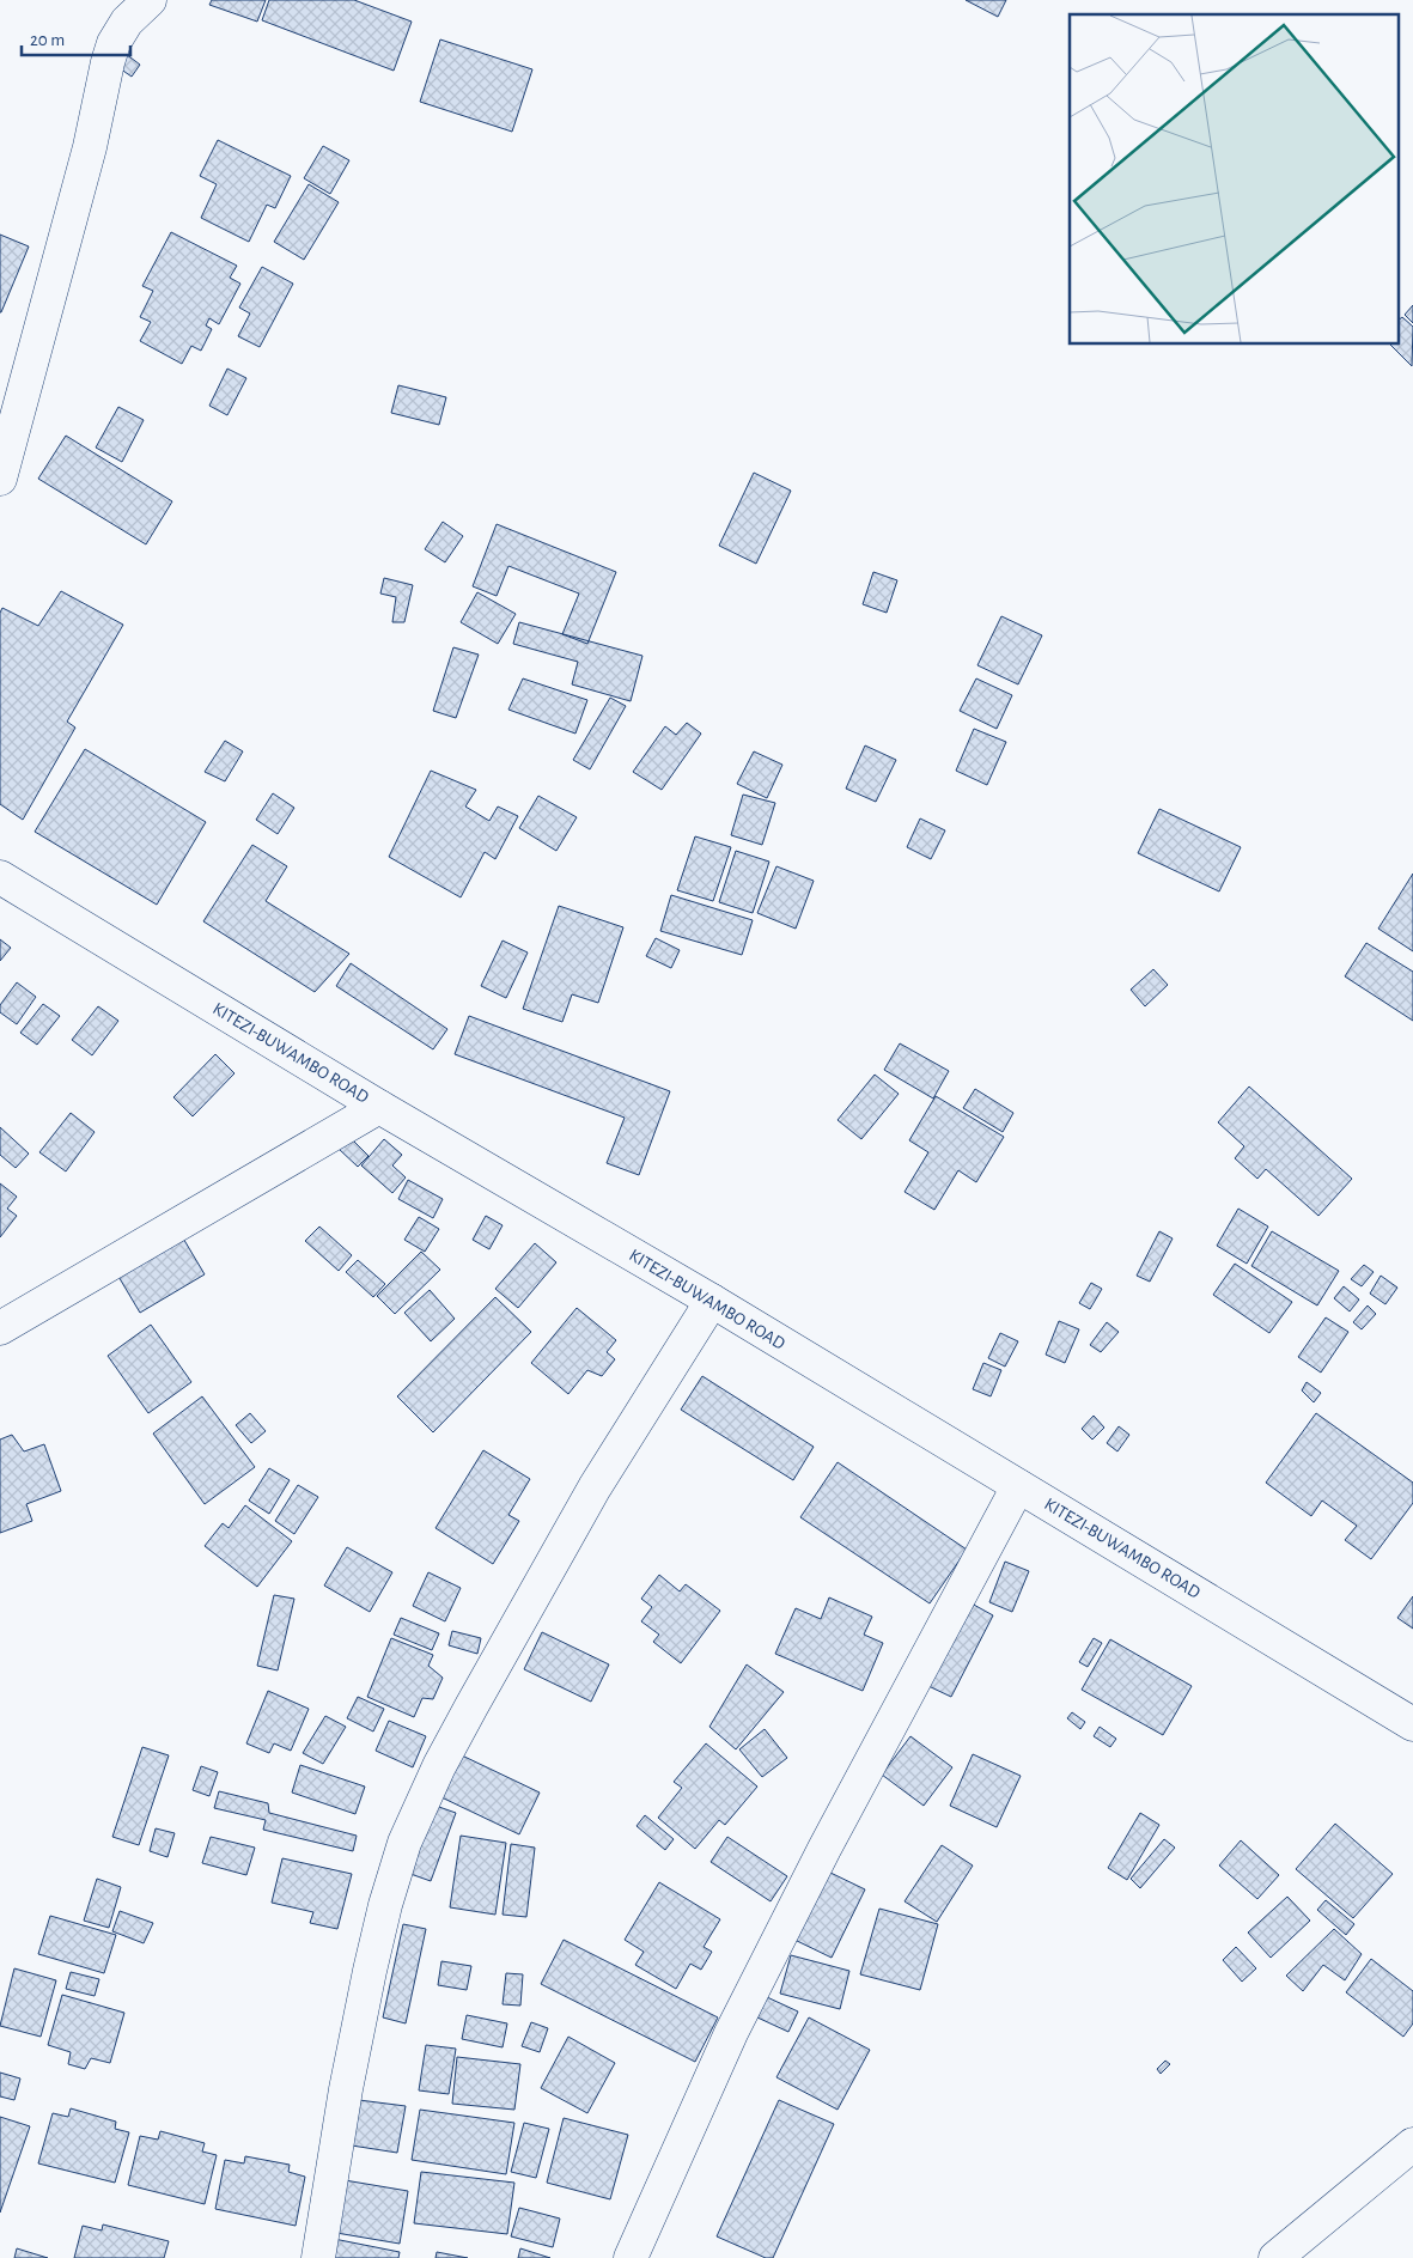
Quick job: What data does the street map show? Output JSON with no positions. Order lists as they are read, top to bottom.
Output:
{
  "streets": {
    "street": ["KITEZI-BUWAMBO ROAD"]
  },
  "scale_bar": "20 m"
}
